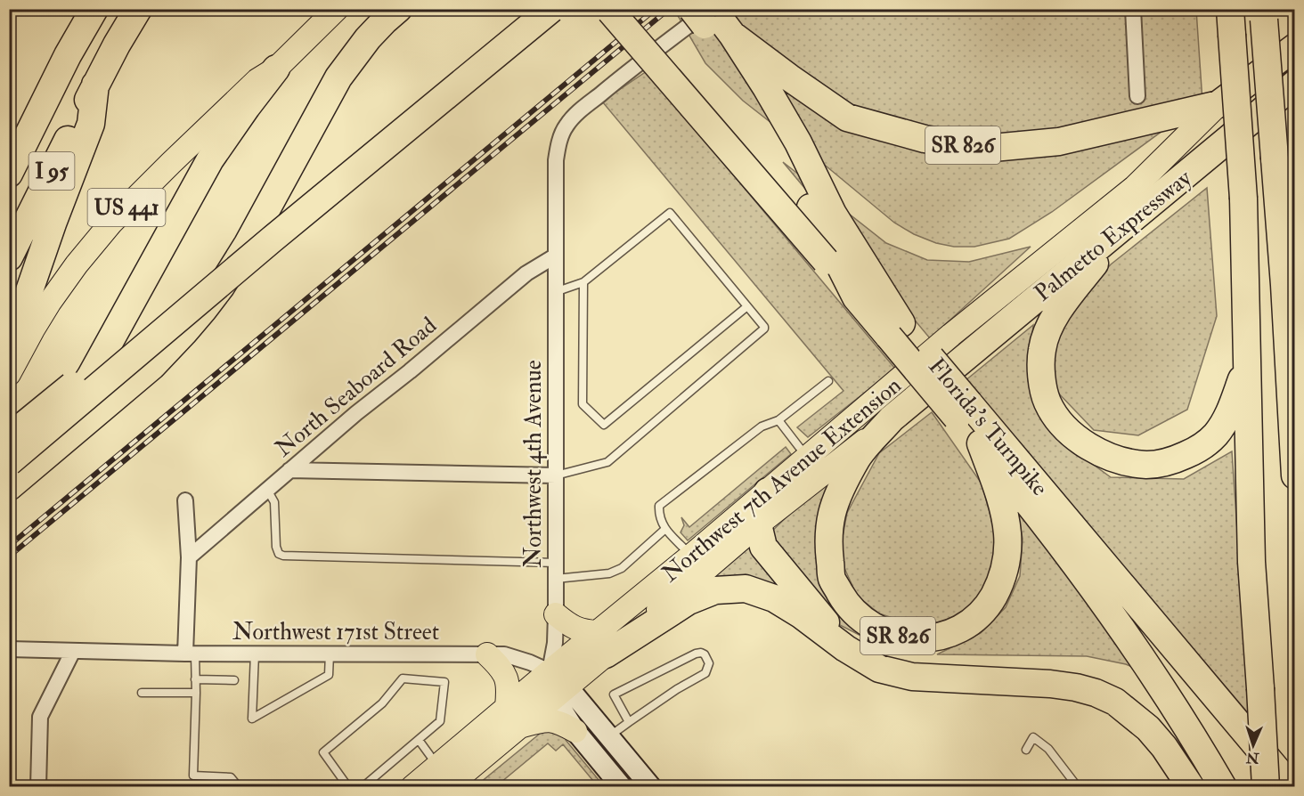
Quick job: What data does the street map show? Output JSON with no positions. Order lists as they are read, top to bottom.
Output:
{
  "streets": {
    "highway": [
      "SR 826",
      "I 95",
      "Palmetto Expressway",
      "Florida's Turnpike"
    ],
    "main road": ["US 441", "Northwest 7th Avenue Extension"],
    "street": ["North Seaboard Road", "Northwest 4th Avenue", "Northwest 171st Street"]
  },
  "crossings": [
    ["SR 826", "Palmetto Expressway"],
    ["SR 826", "Florida's Turnpike"],
    ["SR 826", "Northwest 4th Avenue"],
    ["SR 826", "Northwest 7th Avenue Extension"],
    ["Palmetto Expressway", "Northwest 7th Avenue Extension"],
    ["North Seaboard Road", "Northwest 4th Avenue"],
    ["Northwest 4th Avenue", "Northwest 7th Avenue Extension"],
    ["Northwest 4th Avenue", "Northwest 171st Street"],
    ["Northwest 7th Avenue Extension", "Northwest 171st Street"]
  ],
  "north": "bottom"
}
